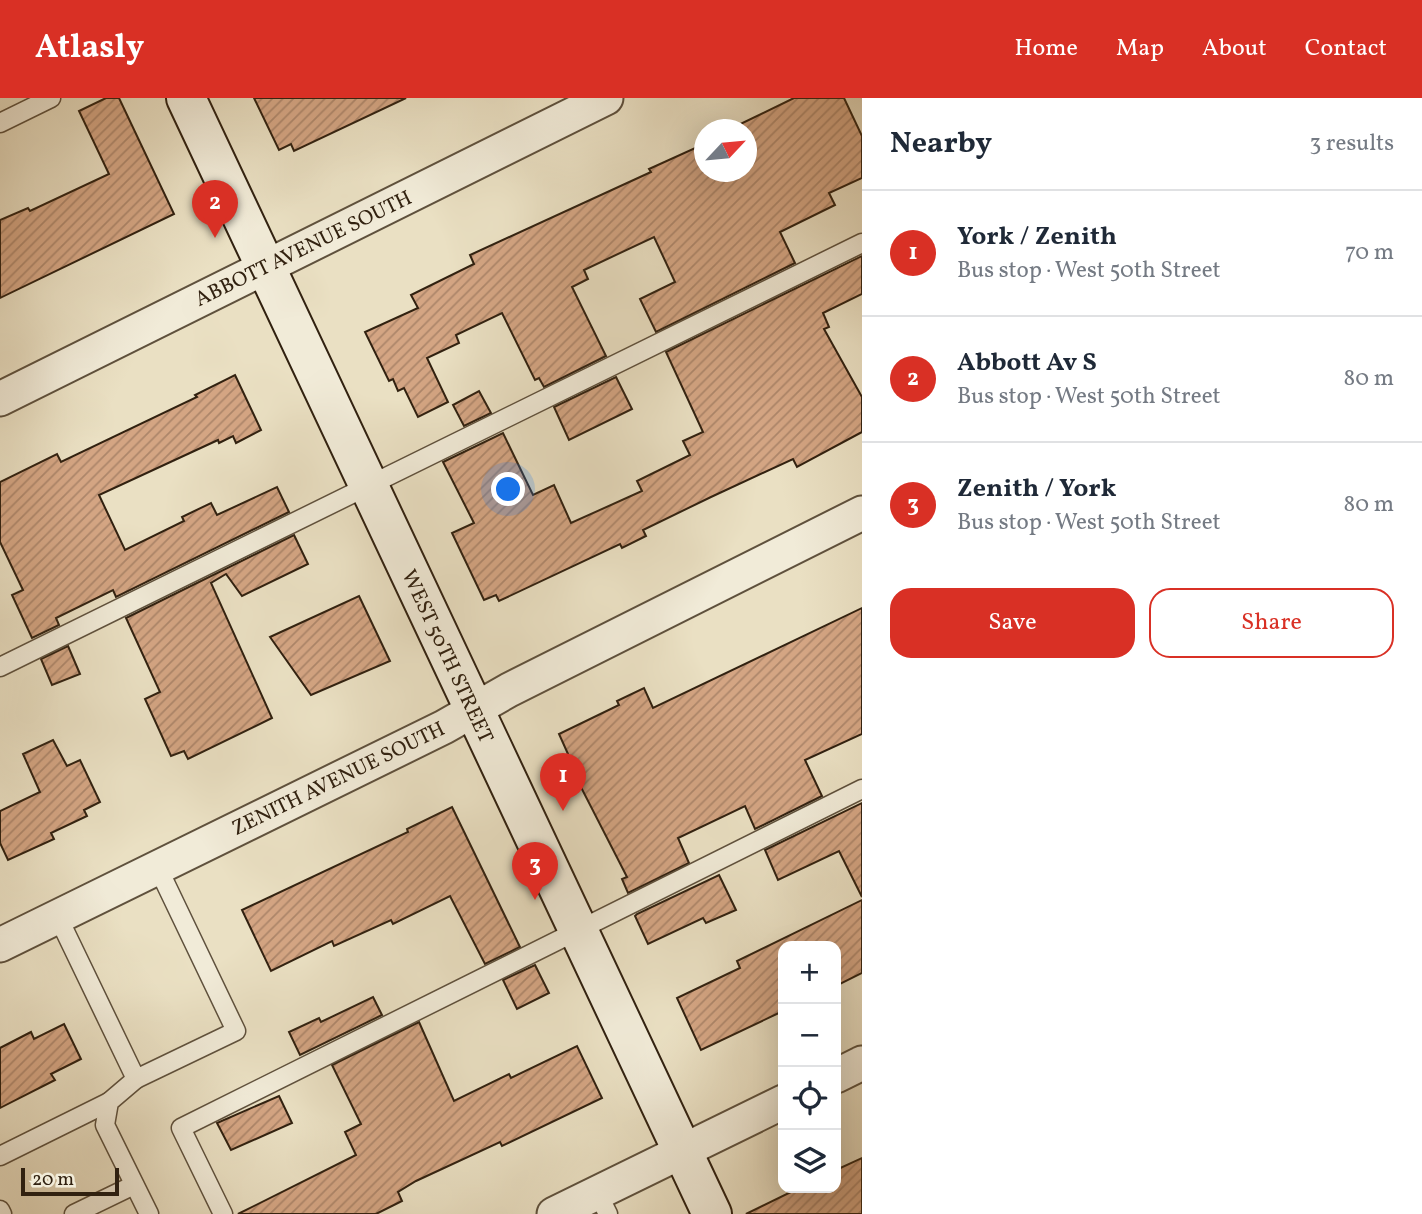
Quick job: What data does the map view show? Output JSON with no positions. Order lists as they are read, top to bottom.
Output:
{
  "streets": {
    "main road": ["WEST 50TH STREET"],
    "street": ["ABBOTT AVENUE SOUTH", "ZENITH AVENUE SOUTH"]
  },
  "crossings": [
    ["ABBOTT AVENUE SOUTH", "WEST 50TH STREET"],
    ["WEST 50TH STREET", "ZENITH AVENUE SOUTH"]
  ],
  "scale_bar": "20 m",
  "north": "top right",
  "page": {
    "header": "Atlasly",
    "nav": [
      "Home",
      "Map",
      "About",
      "Contact"
    ],
    "heading": ["Nearby", "3 results"],
    "pins": ["2", "1", "3"],
    "list": [
      {
        "mark": "1",
        "name": "York / Zenith",
        "note": "Bus stop · West 50th Street",
        "value": "70 m"
      },
      {
        "mark": "2",
        "name": "Abbott Av S",
        "note": "Bus stop · West 50th Street",
        "value": "80 m"
      },
      {
        "mark": "3",
        "name": "Zenith / York",
        "note": "Bus stop · West 50th Street",
        "value": "80 m"
      }
    ],
    "buttons": ["Save", "Share"],
    "map_buttons": ["+", "−"],
    "scale": "20 m"
  }
}
